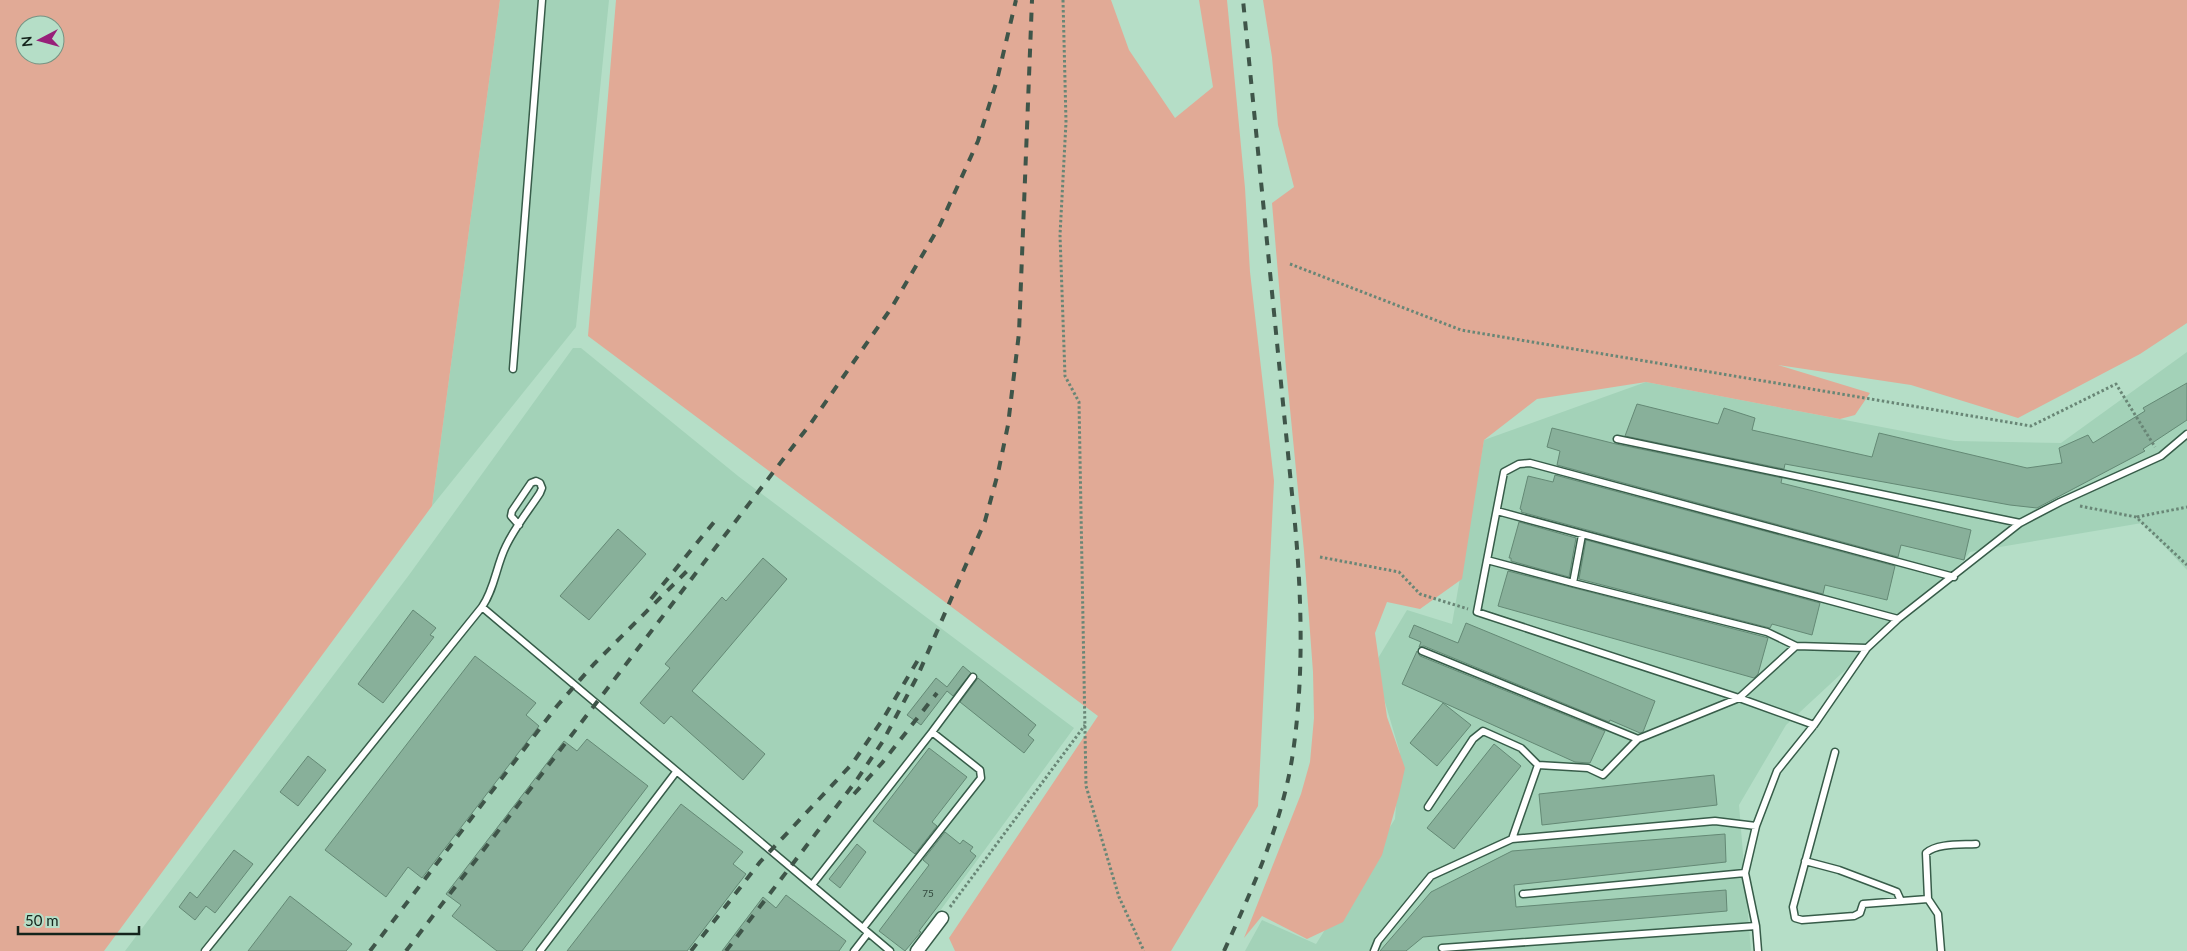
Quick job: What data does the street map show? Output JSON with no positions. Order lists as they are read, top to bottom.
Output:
{
  "house_numbers": ["75"],
  "scale_bar": "50 m",
  "north": "left"
}
